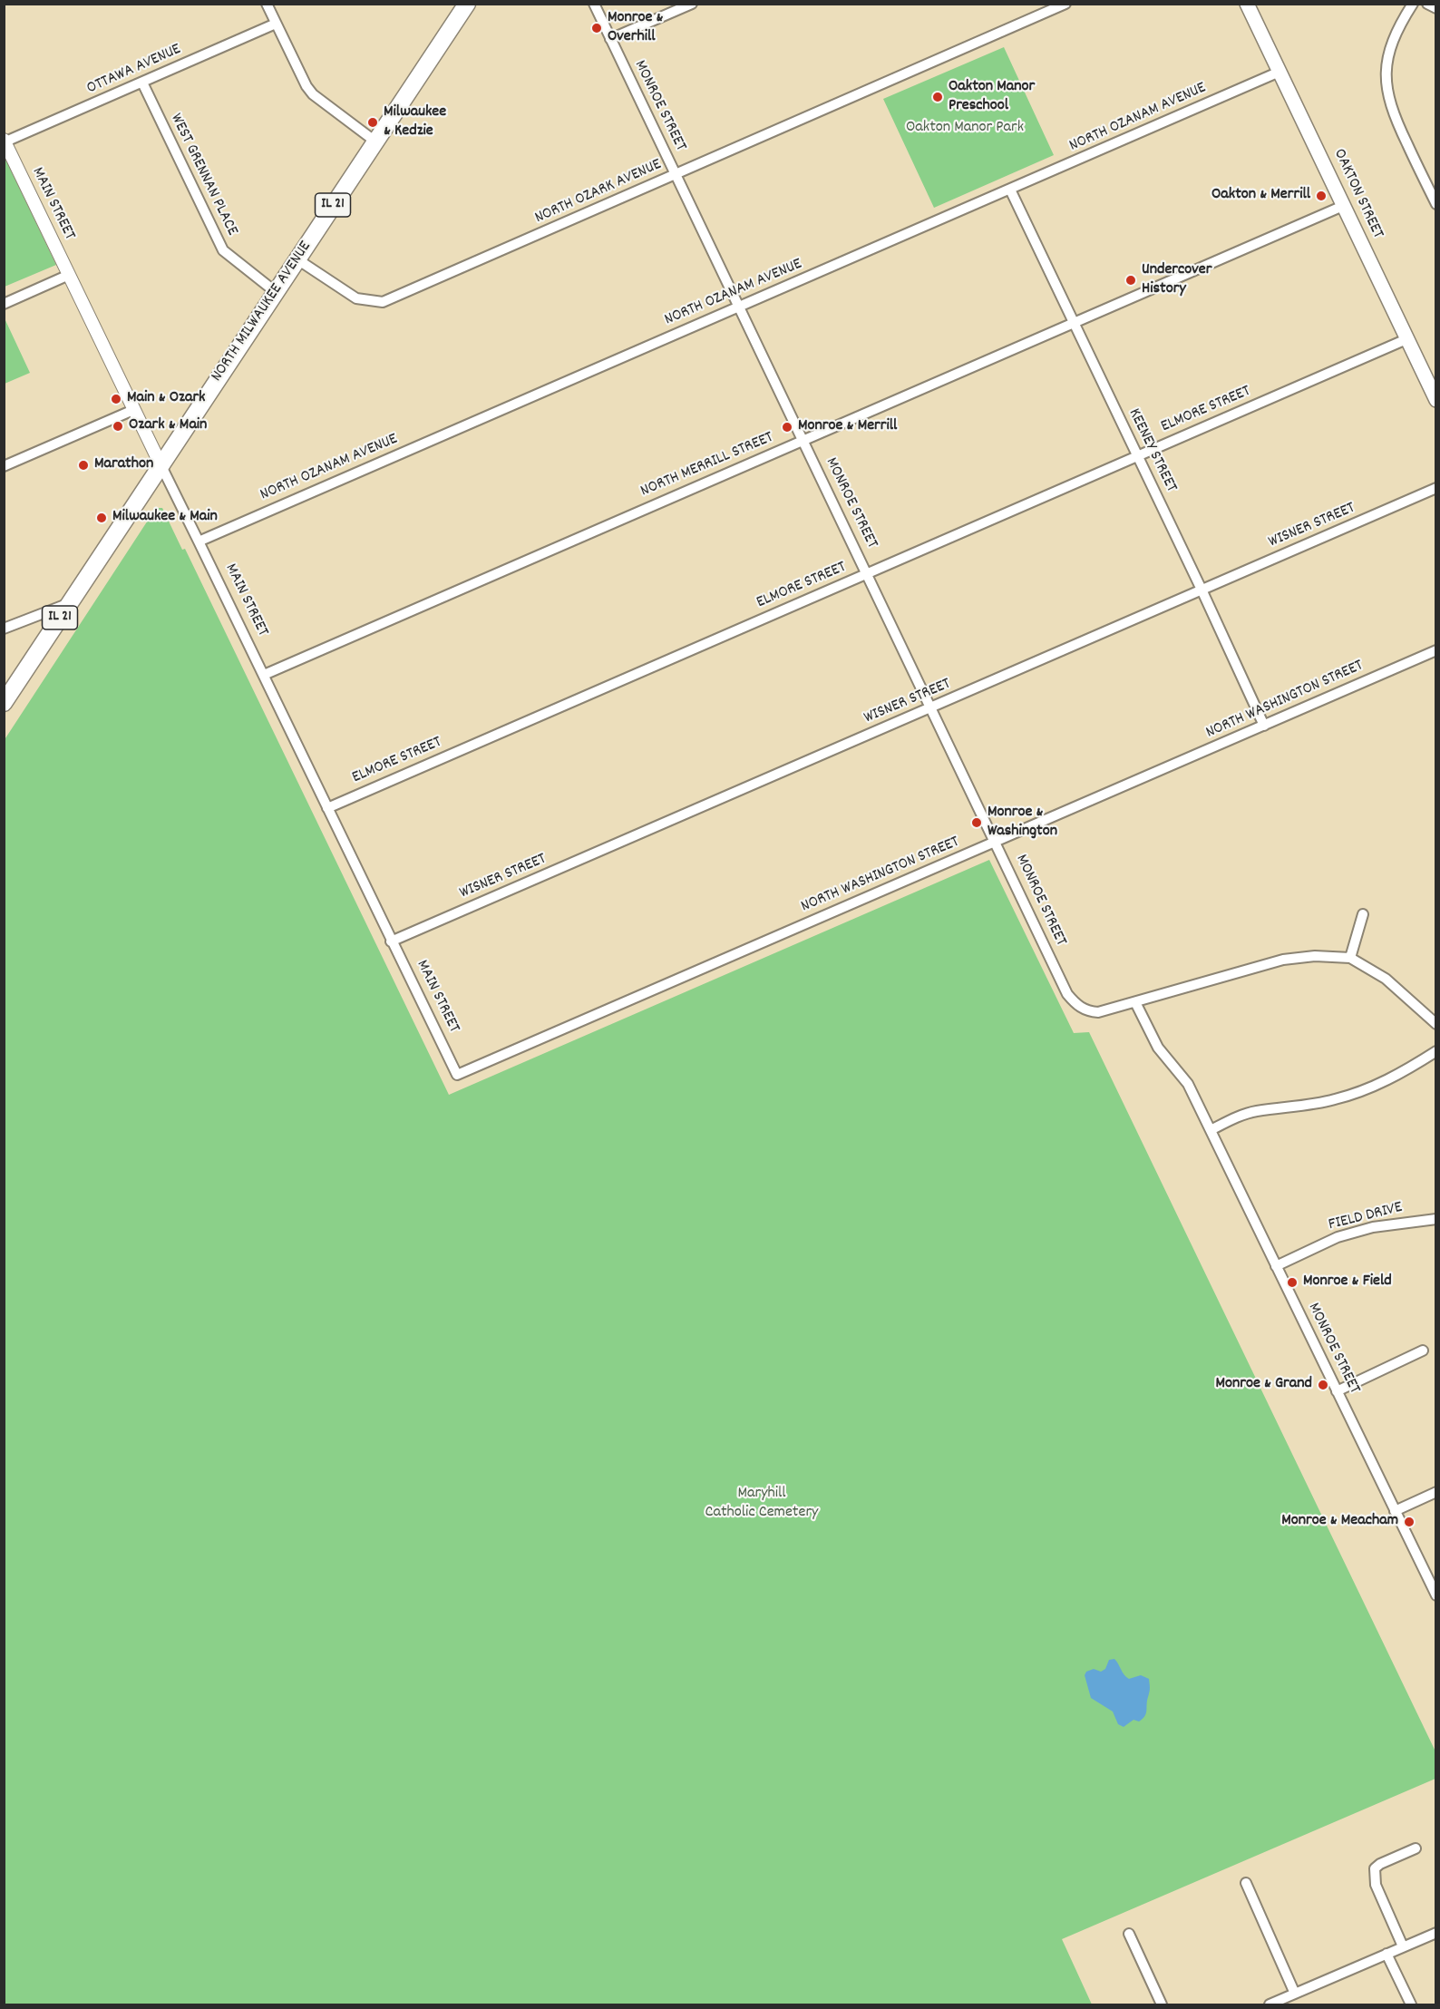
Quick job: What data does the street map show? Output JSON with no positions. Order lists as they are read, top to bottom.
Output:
{
  "streets": {
    "main road": ["OAKTON STREET", "IL 21", "NORTH MILWAUKEE AVENUE"],
    "street": [
      "OTTAWA AVENUE",
      "MONROE STREET",
      "NORTH OZANAM AVENUE",
      "WEST GRENNAN PLACE",
      "NORTH OZARK AVENUE",
      "MAIN STREET",
      "ELMORE STREET",
      "KEENEY STREET",
      "NORTH MERRILL STREET",
      "WISNER STREET",
      "NORTH WASHINGTON STREET",
      "FIELD DRIVE"
    ]
  },
  "crossings": [
    ["OTTAWA AVENUE", "WEST GRENNAN PLACE"],
    ["OTTAWA AVENUE", "MAIN STREET"],
    ["MONROE STREET", "NORTH OZANAM AVENUE"],
    ["MONROE STREET", "NORTH OZARK AVENUE"],
    ["MONROE STREET", "ELMORE STREET"],
    ["MONROE STREET", "NORTH MERRILL STREET"],
    ["MONROE STREET", "WISNER STREET"],
    ["MONROE STREET", "NORTH WASHINGTON STREET"],
    ["MONROE STREET", "FIELD DRIVE"],
    ["NORTH OZANAM AVENUE", "OAKTON STREET"],
    ["NORTH OZANAM AVENUE", "MAIN STREET"],
    ["NORTH OZANAM AVENUE", "KEENEY STREET"],
    ["WEST GRENNAN PLACE", "NORTH MILWAUKEE AVENUE"],
    ["NORTH OZARK AVENUE", "NORTH MILWAUKEE AVENUE"],
    ["OAKTON STREET", "ELMORE STREET"],
    ["OAKTON STREET", "NORTH MERRILL STREET"],
    ["MAIN STREET", "NORTH MILWAUKEE AVENUE"],
    ["MAIN STREET", "ELMORE STREET"],
    ["MAIN STREET", "NORTH MERRILL STREET"],
    ["MAIN STREET", "WISNER STREET"],
    ["MAIN STREET", "NORTH WASHINGTON STREET"],
    ["ELMORE STREET", "KEENEY STREET"],
    ["KEENEY STREET", "NORTH MERRILL STREET"],
    ["KEENEY STREET", "WISNER STREET"],
    ["KEENEY STREET", "NORTH WASHINGTON STREET"]
  ],
  "parks": ["Oakton Manor Park", "Maryhill Catholic Cemetery"],
  "places": [
    "Monroe & Overhill",
    "Oakton Manor Preschool",
    "Milwaukee & Kedzie",
    "Oakton & Merrill",
    "Undercover History",
    "Main & Ozark",
    "Ozark & Main",
    "Monroe & Merrill",
    "Marathon",
    "Milwaukee & Main",
    "Monroe & Washington",
    "Monroe & Field",
    "Monroe & Grand",
    "Monroe & Meacham"
  ]
}
